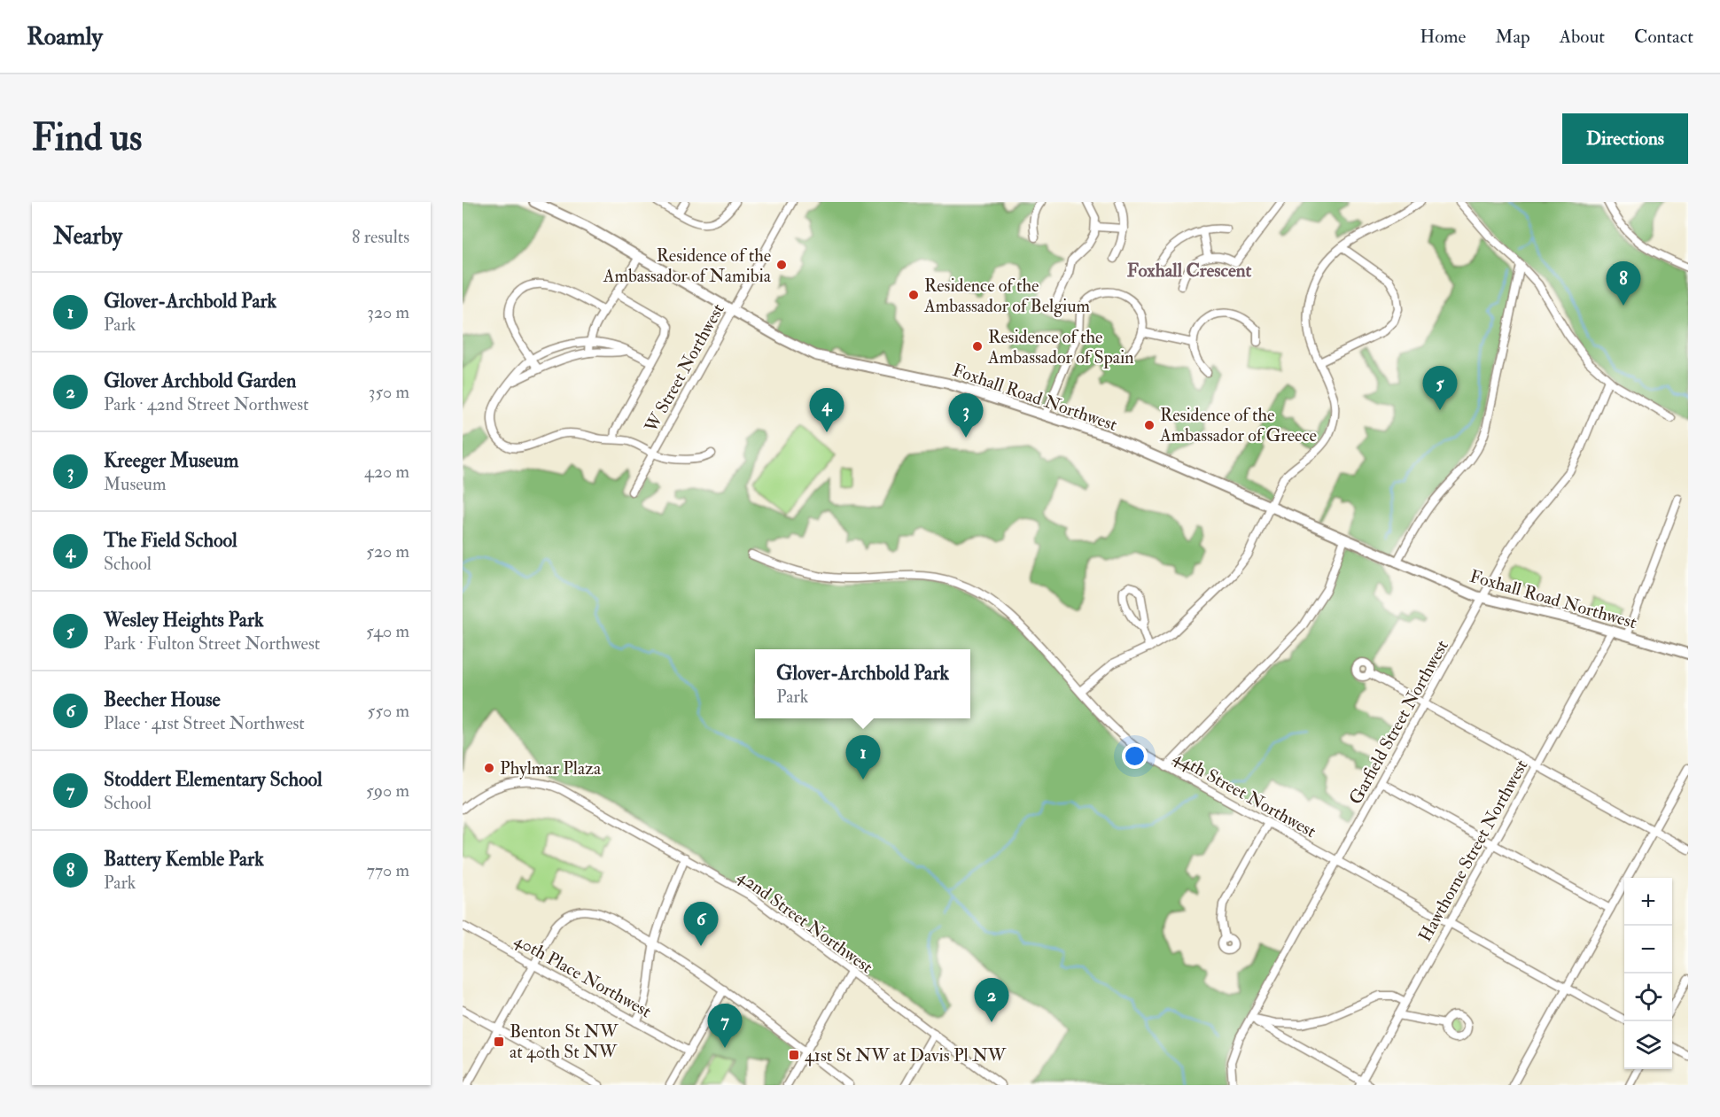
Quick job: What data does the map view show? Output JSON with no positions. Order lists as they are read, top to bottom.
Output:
{
  "streets": {
    "main road": ["Foxhall Road Northwest"],
    "street": [
      "W Street Northwest",
      "Garfield Street Northwest",
      "44th Street Northwest",
      "Hawthorne Street Northwest",
      "42nd Street Northwest",
      "40th Place Northwest"
    ]
  },
  "crossings": [
    ["W Street Northwest", "Foxhall Road Northwest"],
    ["Foxhall Road Northwest", "Garfield Street Northwest"],
    ["Foxhall Road Northwest", "Hawthorne Street Northwest"],
    ["Garfield Street Northwest", "44th Street Northwest"],
    ["44th Street Northwest", "Hawthorne Street Northwest"]
  ],
  "districts": ["Foxhall Crescent"],
  "places": {
    "other": [
      "Residence of the Ambassador of Namibia",
      "Residence of the Ambassador of Belgium",
      "Residence of the Ambassador of Spain",
      "Residence of the Ambassador of Greece",
      "Phylmar Plaza"
    ],
    "transit": ["Benton St NW at 40th St NW", "41st St NW at Davis Pl NW"]
  },
  "page": {
    "header": "Roamly",
    "nav": [
      "Home",
      "Map",
      "About",
      "Contact"
    ],
    "buttons": "Directions",
    "title": "Find us",
    "heading": ["Nearby", "8 results"],
    "pins": [
      "8",
      "5",
      "4",
      "3",
      "1",
      "6",
      "2",
      "7"
    ],
    "list": [
      {
        "mark": "1",
        "name": "Glover-Archbold Park",
        "note": "Park",
        "value": "320 m"
      },
      {
        "mark": "2",
        "name": "Glover Archbold Garden",
        "note": "Park · 42nd Street Northwest",
        "value": "350 m"
      },
      {
        "mark": "3",
        "name": "Kreeger Museum",
        "note": "Museum",
        "value": "420 m"
      },
      {
        "mark": "4",
        "name": "The Field School",
        "note": "School",
        "value": "520 m"
      },
      {
        "mark": "5",
        "name": "Wesley Heights Park",
        "note": "Park · Fulton Street Northwest",
        "value": "540 m"
      },
      {
        "mark": "6",
        "name": "Beecher House",
        "note": "Place · 41st Street Northwest",
        "value": "550 m"
      },
      {
        "mark": "7",
        "name": "Stoddert Elementary School",
        "note": "School",
        "value": "590 m"
      },
      {
        "mark": "8",
        "name": "Battery Kemble Park",
        "note": "Park",
        "value": "770 m"
      }
    ],
    "popup": ["Glover-Archbold Park", "Park"],
    "map_buttons": ["+", "−"]
  }
}
